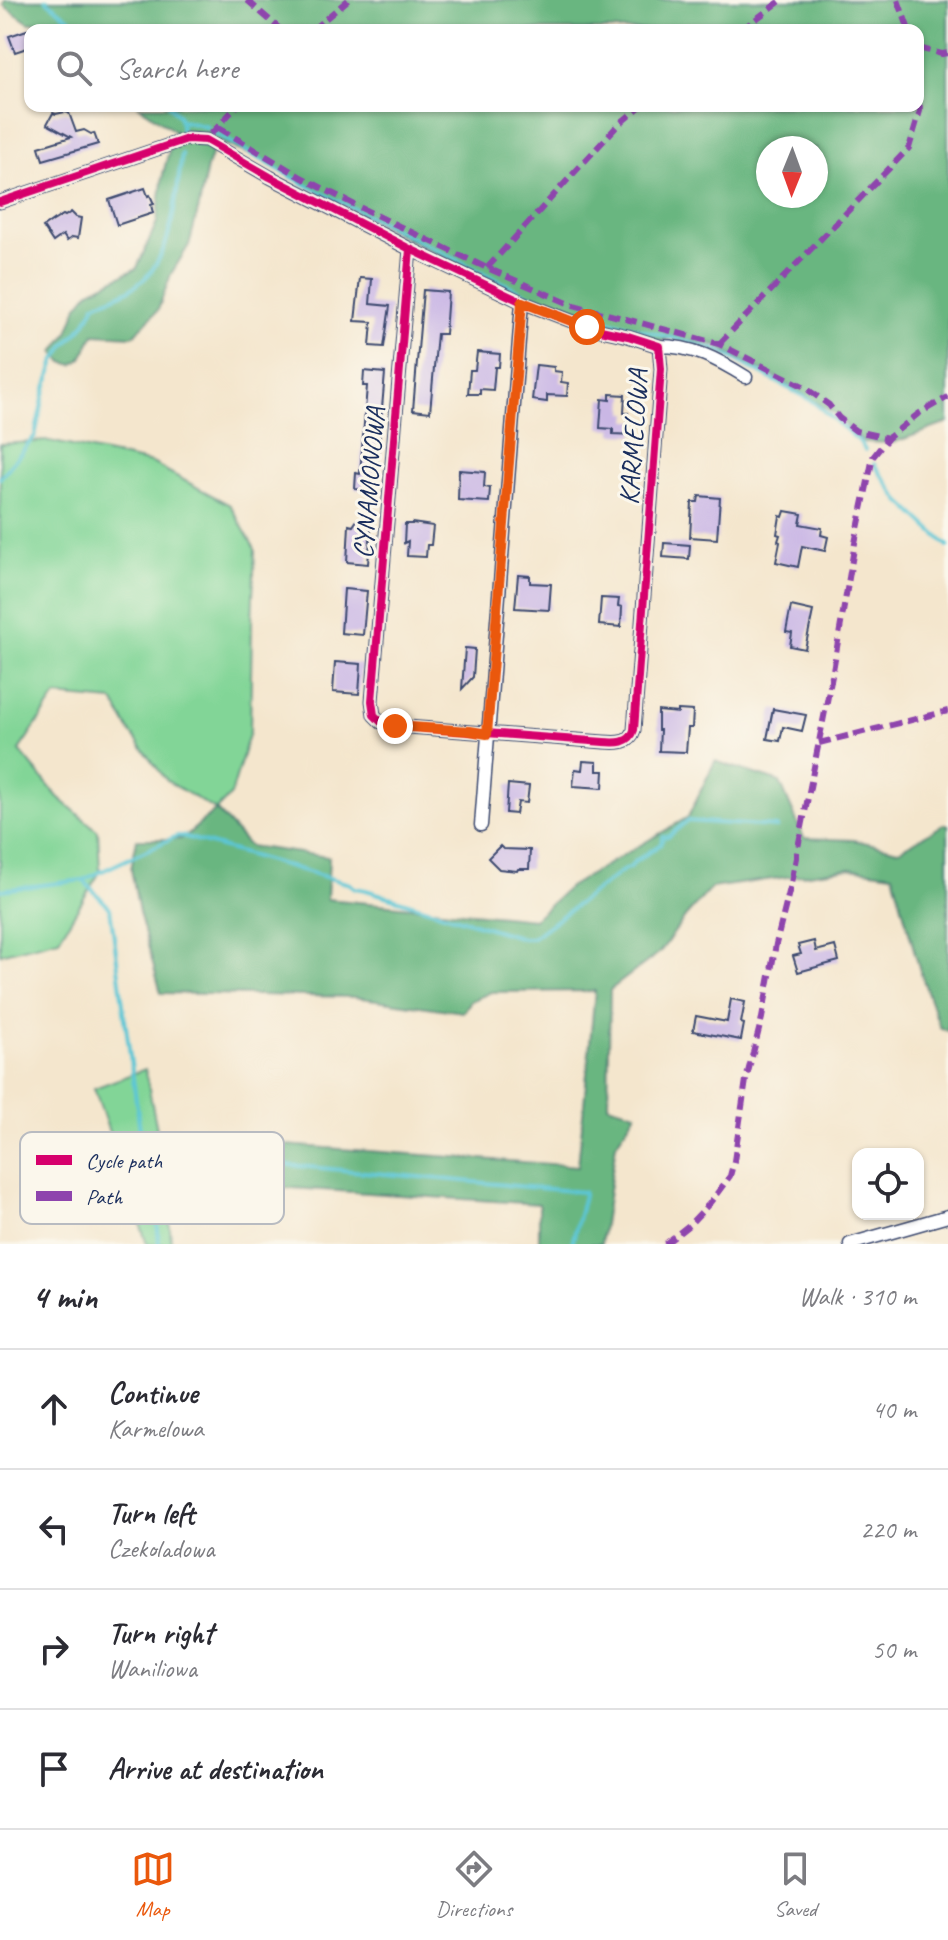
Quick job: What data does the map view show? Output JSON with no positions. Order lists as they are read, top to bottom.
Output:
{
  "streets": {
    "street": ["KARMELOWA", "CYNAMONOWA"]
  },
  "crossings": [
    ["KARMELOWA", "CYNAMONOWA"]
  ],
  "legend": ["Cycle path", "Path"],
  "north": "bottom",
  "page": {
    "search": "Search here",
    "heading": ["4 min", "Walk · 310 m"],
    "list": [
      ["Continue", "Karmelowa", "40 m"],
      ["Turn left", "Czekoladowa", "220 m"],
      ["Turn right", "Waniliowa", "50 m"],
      "Arrive at destination"
    ],
    "nav": ["Map", "Directions", "Saved"]
  }
}
